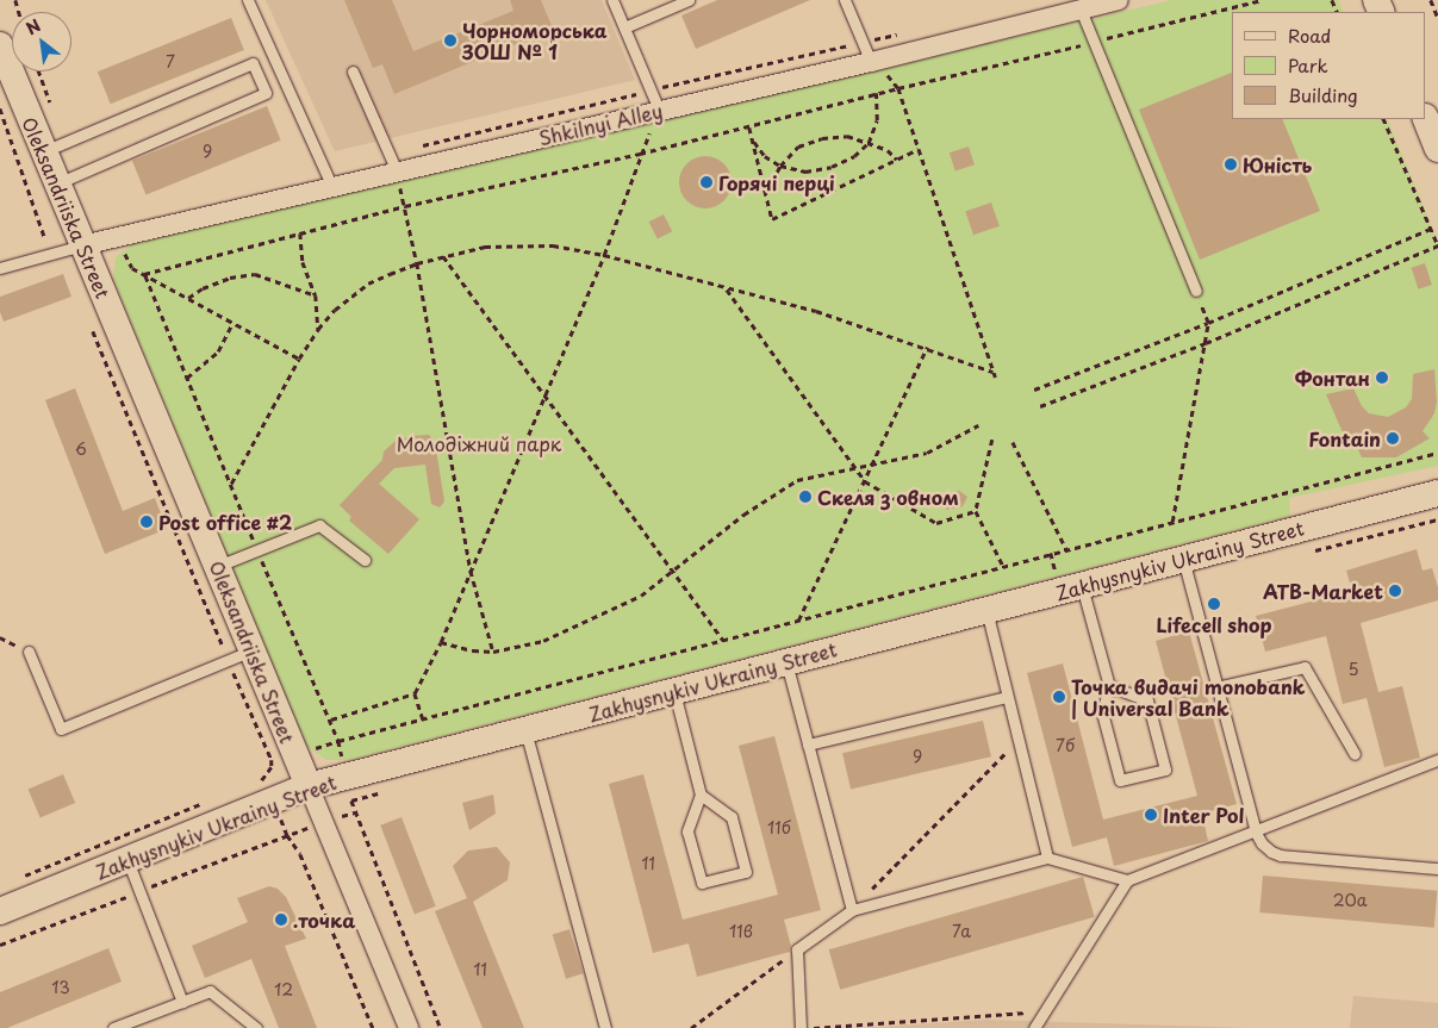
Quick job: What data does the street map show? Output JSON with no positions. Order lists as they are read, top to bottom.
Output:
{
  "streets": {
    "main road": ["Oleksandriiska Street", "Zakhysnykiv Ukrainy Street"],
    "street": ["Shkilnyi Alley"]
  },
  "crossings": [
    ["Shkilnyi Alley", "Oleksandriiska Street"],
    ["Oleksandriiska Street", "Zakhysnykiv Ukrainy Street"]
  ],
  "parks": ["Молодіжний парк"],
  "places": [
    "Чорноморська ЗОШ № 1",
    "Юність",
    "Горячі перці",
    "Фонтан",
    "Fontain",
    "Скеля з овном",
    "Post office #2",
    "ATB-Market",
    "Lifecell shop",
    "Точка видачі monobank | Universal Bank",
    "Inter Pol",
    ".точка"
  ],
  "house_numbers": [
    "7",
    "9",
    "6",
    "5",
    "7б",
    "9",
    "11б",
    "11",
    "20а",
    "11в",
    "7а",
    "11",
    "13",
    "12"
  ],
  "legend": ["Road", "Park", "Building"],
  "north": "top left"
}
